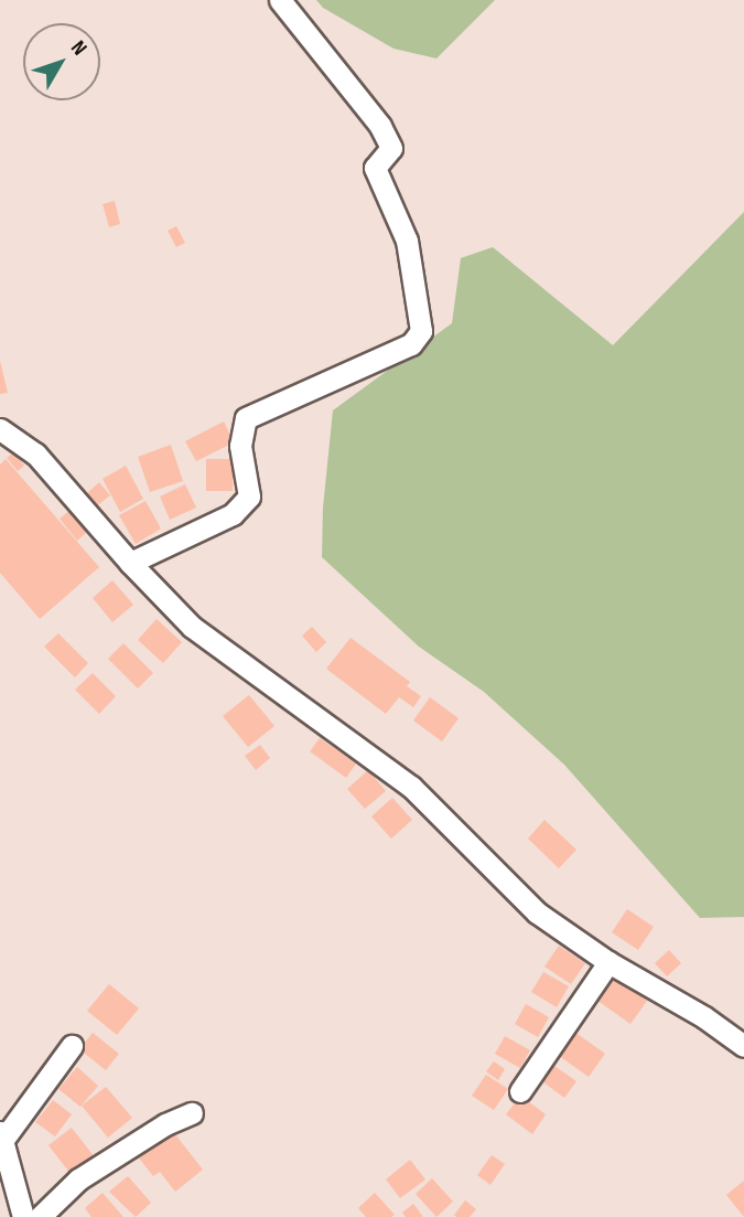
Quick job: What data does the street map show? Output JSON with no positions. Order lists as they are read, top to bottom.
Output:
{
  "north": "top right"
}
